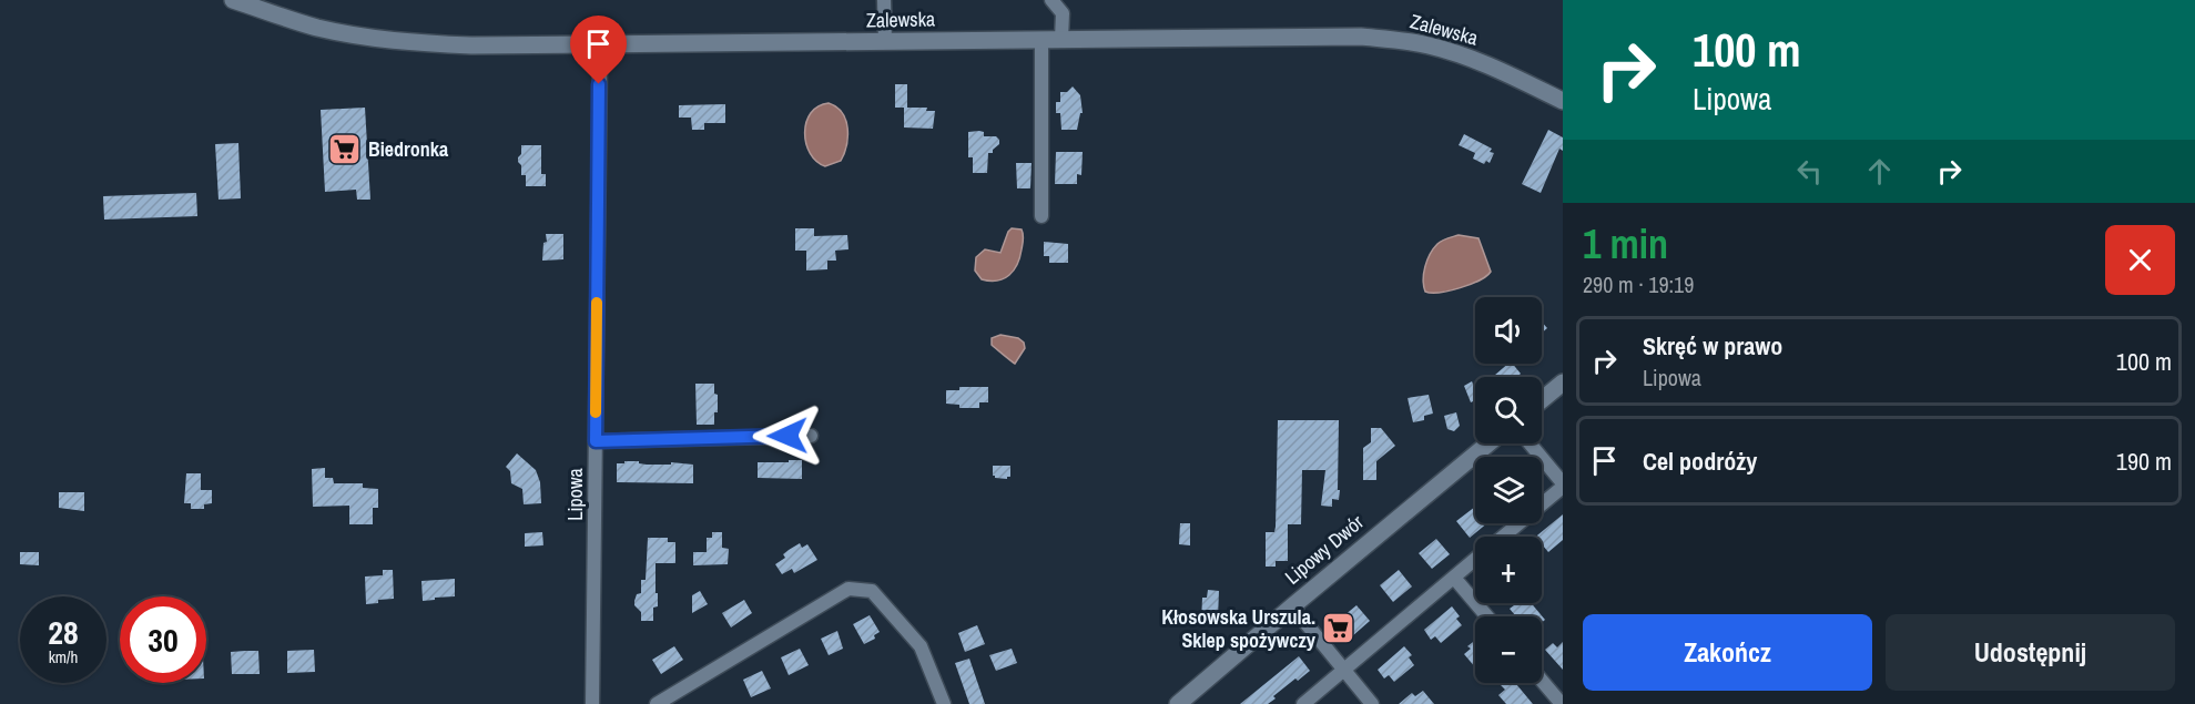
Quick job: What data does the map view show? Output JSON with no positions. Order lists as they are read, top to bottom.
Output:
{
  "streets": {
    "street": ["Zalewska", "Lipowa", "Lipowy Dwór"]
  },
  "crossings": [
    ["Zalewska", "Lipowa"]
  ],
  "places": {
    "supermarket": ["Biedronka", "Kłosowska Urszula. Sklep spożywczy"]
  },
  "page": {
    "turn": ["100 m", "Lipowa"],
    "heading": ["1 min", "290 m · 19:19"],
    "map_buttons": ["+", "−"],
    "list": [
      {
        "name": "Skręć w prawo",
        "note": "Lipowa",
        "value": "100 m"
      },
      {
        "name": "Cel podróży",
        "value": "190 m"
      }
    ],
    "speed": "28 km/h",
    "limit": "30",
    "buttons": ["Zakończ", "Udostępnij"]
  }
}
